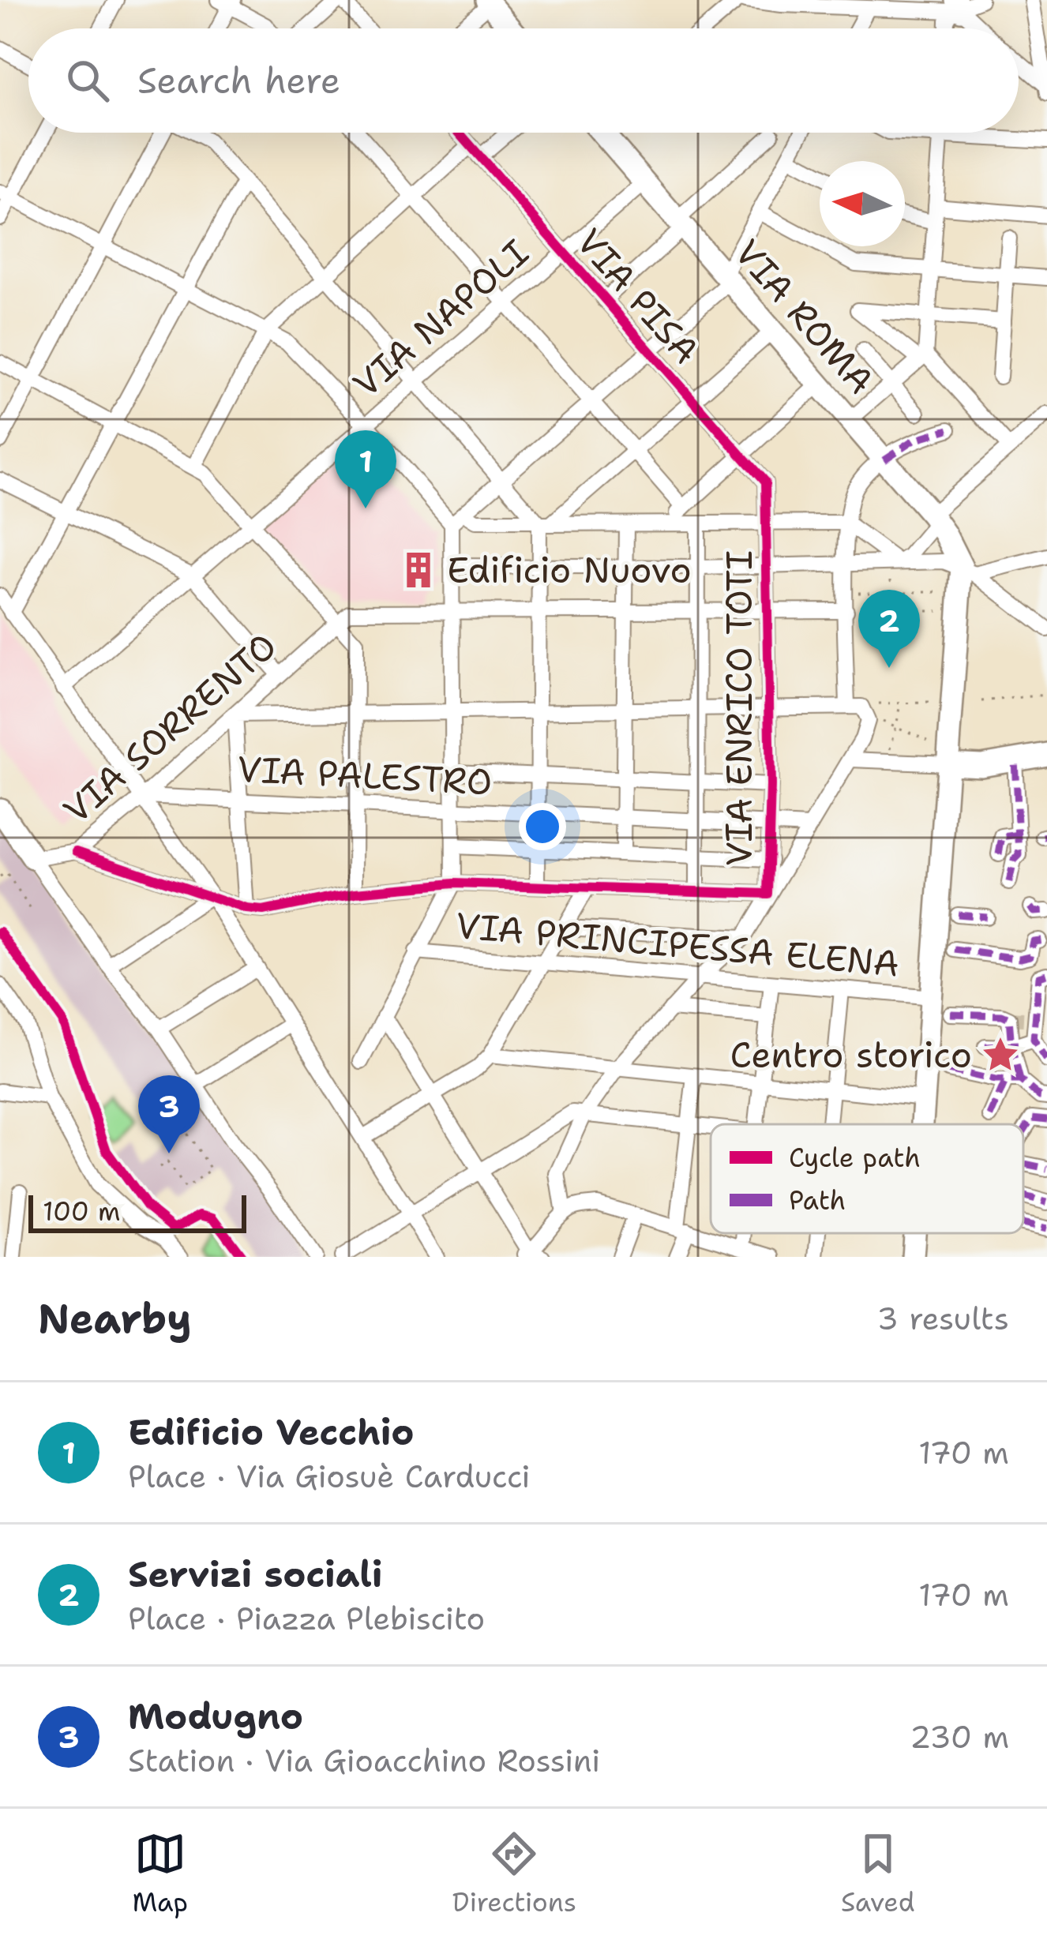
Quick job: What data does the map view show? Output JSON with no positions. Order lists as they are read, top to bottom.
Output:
{
  "streets": {
    "street": [
      "VIA PISA",
      "VIA ROMA",
      "VIA NAPOLI",
      "VIA ENRICO TOTI",
      "VIA SORRENTO",
      "VIA PALESTRO",
      "VIA PRINCIPESSA ELENA"
    ]
  },
  "crossings": [
    ["VIA PISA", "VIA NAPOLI"],
    ["VIA PISA", "VIA ENRICO TOTI"],
    ["VIA ROMA", "VIA NAPOLI"],
    ["VIA ENRICO TOTI", "VIA PALESTRO"],
    ["VIA SORRENTO", "VIA PALESTRO"]
  ],
  "places": {
    "building": ["Edificio Nuovo"],
    "place": ["Centro storico"]
  },
  "legend": ["Cycle path", "Path"],
  "scale_bar": "100 m",
  "north": "left",
  "page": {
    "search": "Search here",
    "pins": ["1", "2", "3"],
    "scale": "100 m",
    "heading": ["Nearby", "3 results"],
    "list": [
      {
        "mark": "1",
        "name": "Edificio Vecchio",
        "note": "Place · Via Giosuè Carducci",
        "value": "170 m"
      },
      {
        "mark": "2",
        "name": "Servizi sociali",
        "note": "Place · Piazza Plebiscito",
        "value": "170 m"
      },
      {
        "mark": "3",
        "name": "Modugno",
        "note": "Station · Via Gioacchino Rossini",
        "value": "230 m"
      }
    ],
    "nav": ["Map", "Directions", "Saved"]
  }
}
